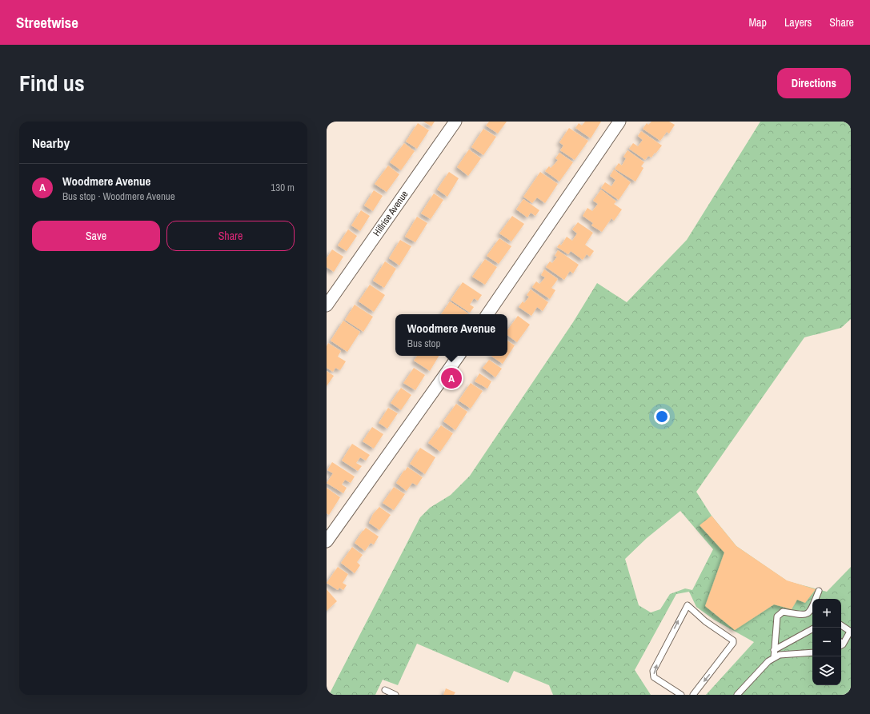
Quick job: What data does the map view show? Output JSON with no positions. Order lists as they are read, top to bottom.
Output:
{
  "streets": {
    "street": ["Hillrise Avenue"]
  },
  "page": {
    "header": "Streetwise",
    "nav": ["Map", "Layers", "Share"],
    "title": "Find us",
    "buttons": [
      "Directions",
      ["Save", "Share"]
    ],
    "heading": "Nearby",
    "list": [
      {
        "mark": "A",
        "name": "Woodmere Avenue",
        "note": "Bus stop · Woodmere Avenue",
        "value": "130 m"
      }
    ],
    "popup": ["Woodmere Avenue", "Bus stop"],
    "pins": "A",
    "map_buttons": ["+", "−"]
  }
}
